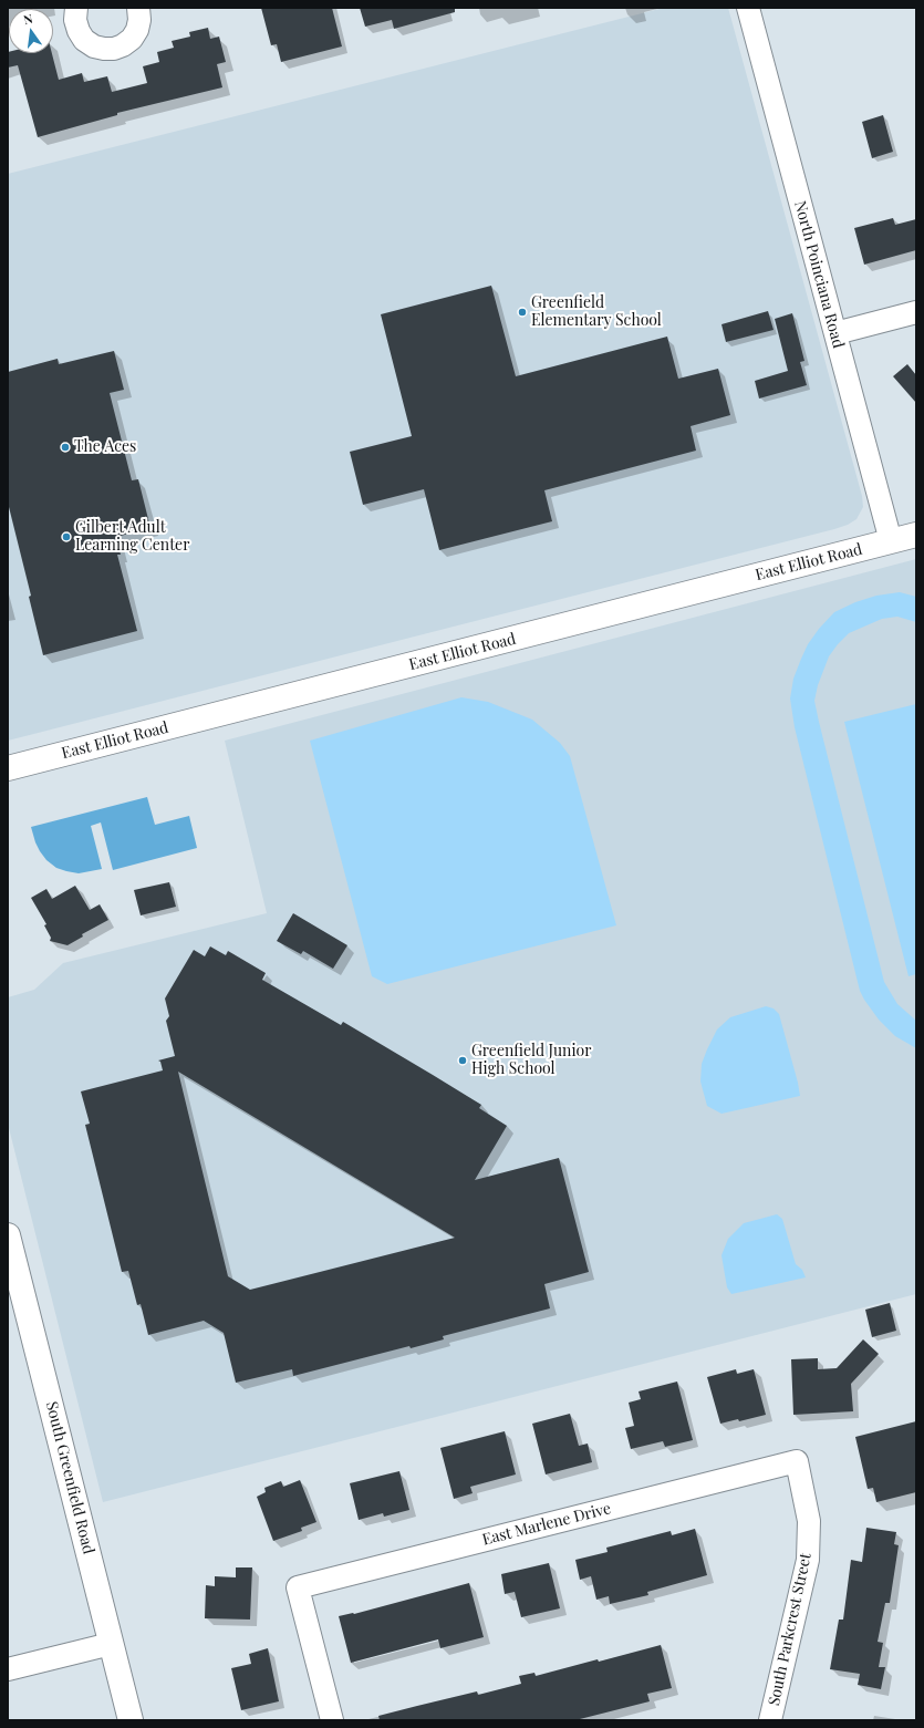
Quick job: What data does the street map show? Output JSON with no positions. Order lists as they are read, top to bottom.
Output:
{
  "streets": {
    "main road": ["East Elliot Road", "South Greenfield Road"],
    "street": ["North Poinciana Road", "East Marlene Drive", "South Parkcrest Street"]
  },
  "crossings": [
    ["North Poinciana Road", "East Elliot Road"],
    ["East Marlene Drive", "South Parkcrest Street"]
  ],
  "places": [
    "Greenfield Elementary School",
    "The Aces",
    "Gilbert Adult Learning Center",
    "Greenfield Junior High School"
  ],
  "north": "top"
}
